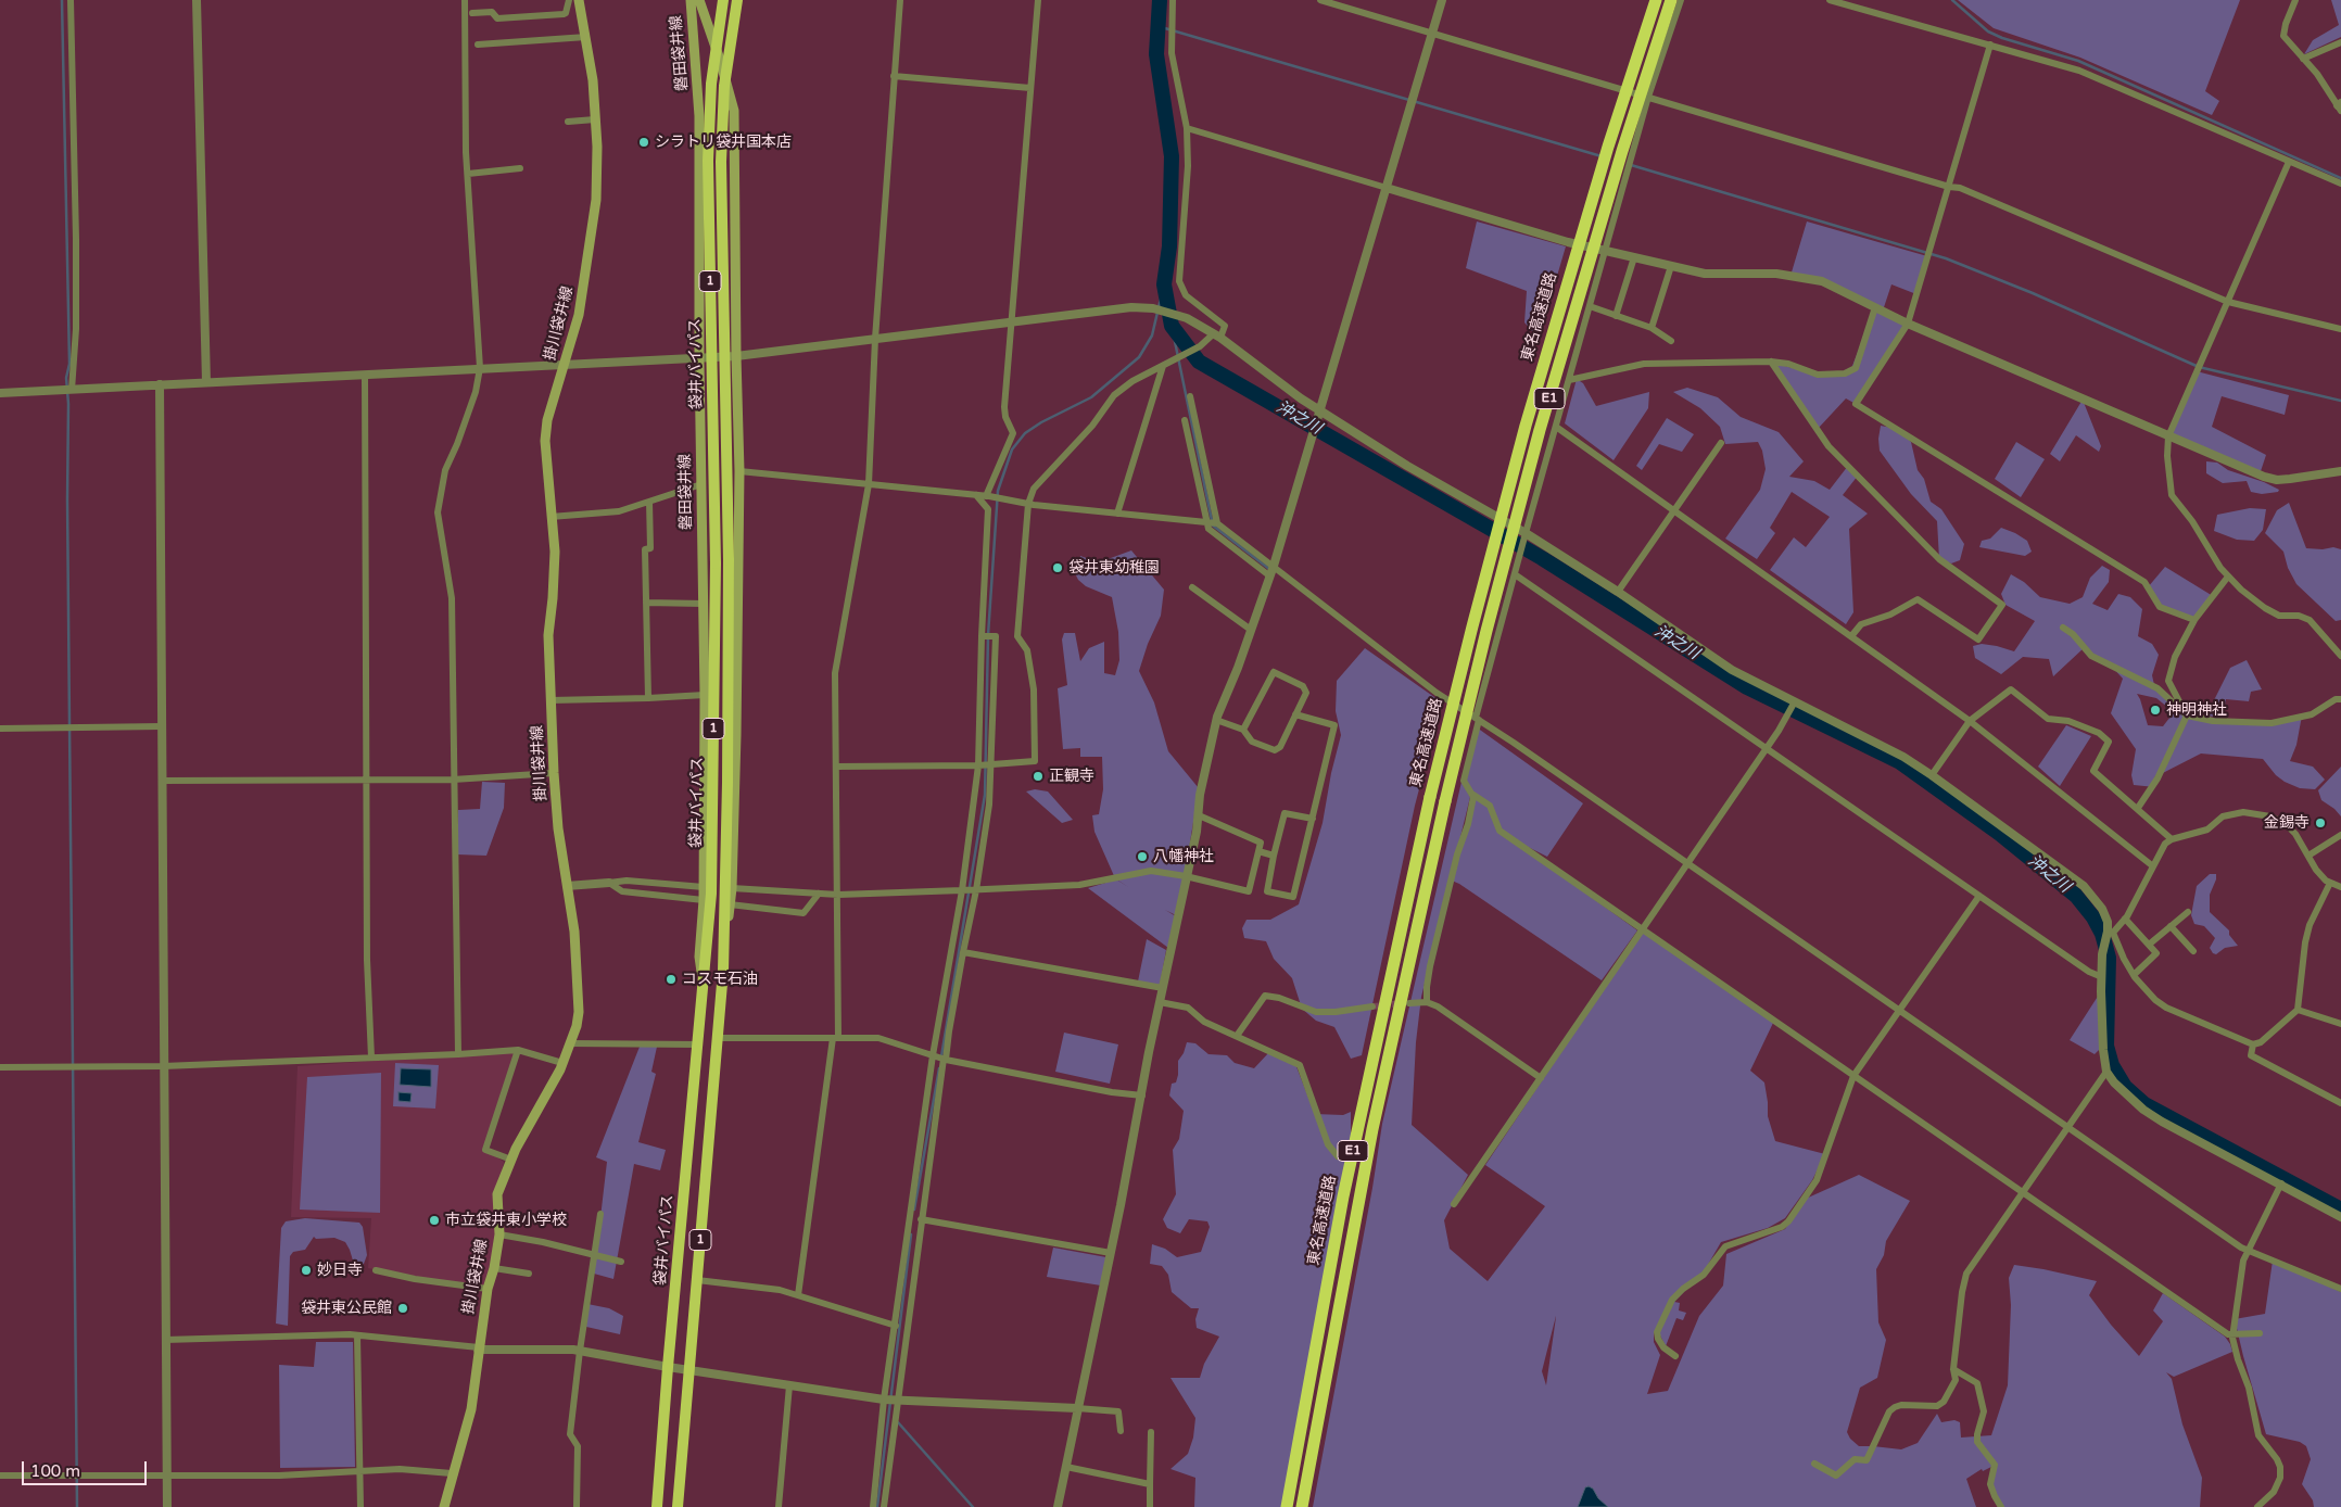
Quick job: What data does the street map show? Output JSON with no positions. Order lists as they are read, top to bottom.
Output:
{
  "streets": {
    "highway": [
      "1",
      "東名高速道路",
      "袋井バイパス",
      "E1"
    ],
    "main road": ["磐田袋井線", "掛川袋井線"]
  },
  "crossings": [
    ["磐田袋井線", "袋井バイパス"]
  ],
  "water": ["沖之川"],
  "places": [
    "シラトリ袋井国本店",
    "袋井東幼稚園",
    "神明神社",
    "正観寺",
    "金錫寺",
    "八幡神社",
    "コスモ石油",
    "市立袋井東小学校",
    "妙日寺",
    "袋井東公民館"
  ],
  "scale_bar": "100 m"
}
